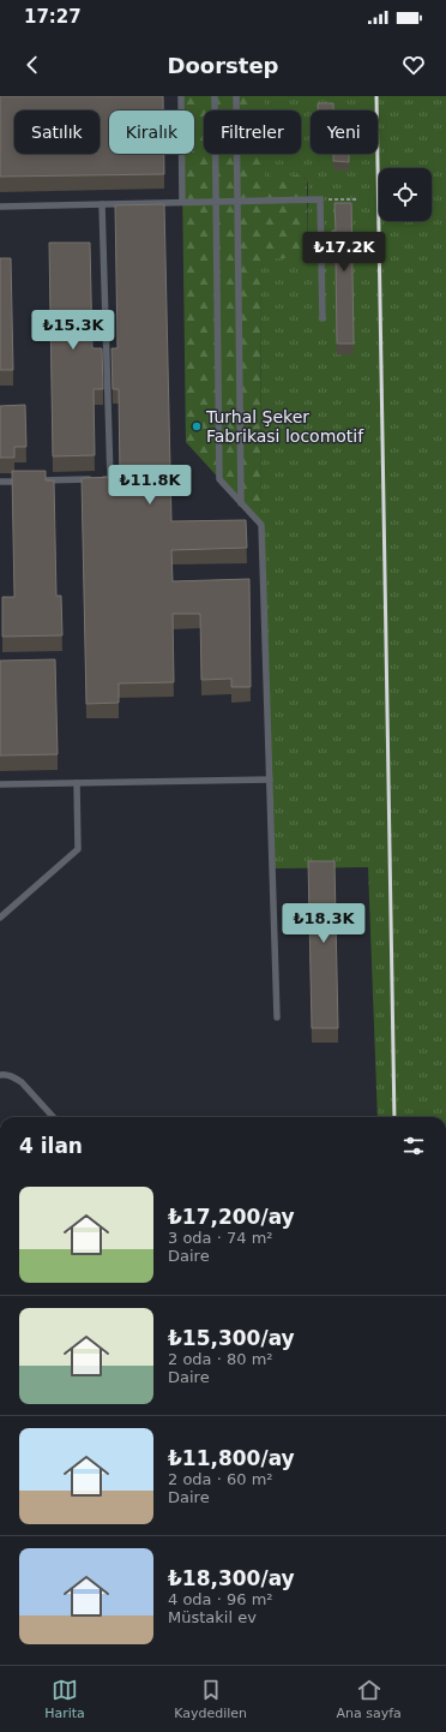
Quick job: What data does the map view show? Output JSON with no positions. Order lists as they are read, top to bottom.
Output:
{
  "places": ["Turhal Şeker Fabrikasi locomotif"],
  "page": {
    "status": "17:27",
    "header": "Doorstep",
    "chip": [
      "Satılık",
      "Kiralık",
      "Filtreler",
      "Yeni"
    ],
    "price": [
      "₺17.2K",
      "₺15.3K",
      "₺11.8K",
      "₺18.3K"
    ],
    "heading": "4 ilan",
    "list": [
      {
        "name": "₺17,200/ay",
        "note": "3 oda · 74 m² · Daire"
      },
      {
        "name": "₺15,300/ay",
        "note": "2 oda · 80 m² · Daire"
      },
      {
        "name": "₺11,800/ay",
        "note": "2 oda · 60 m² · Daire"
      },
      {
        "name": "₺18,300/ay",
        "note": "4 oda · 96 m² · Müstakil ev"
      }
    ],
    "tabs": ["Harita", "Kaydedilen", "Ana sayfa"]
  }
}
